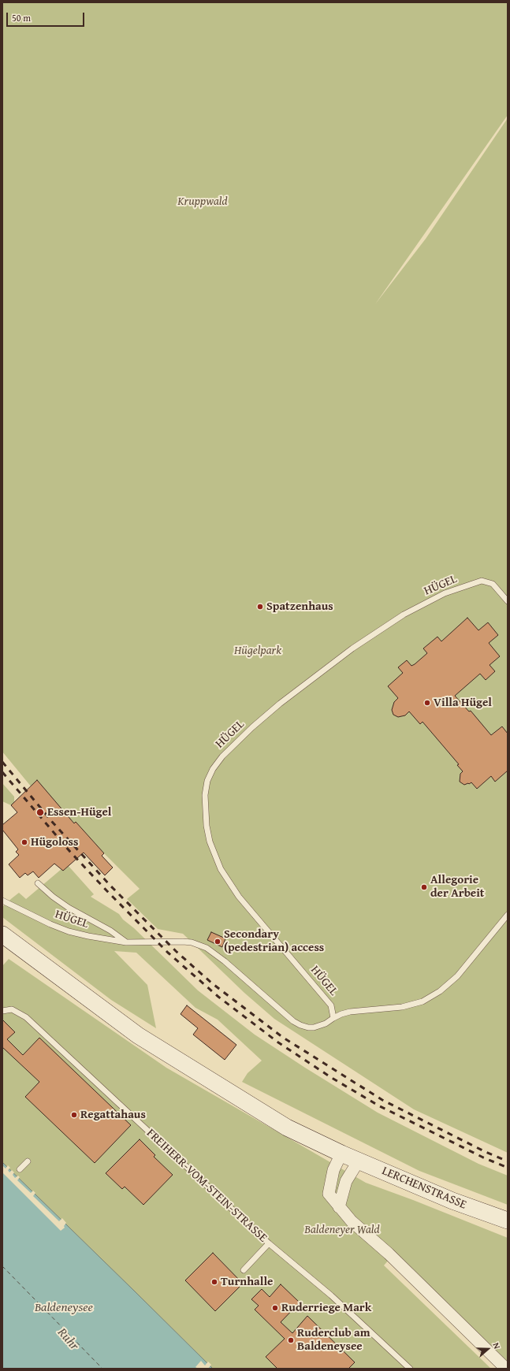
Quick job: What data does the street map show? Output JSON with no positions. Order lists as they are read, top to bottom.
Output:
{
  "streets": {
    "main road": ["LERCHENSTRASSE"],
    "lane": ["HÜGEL", "FREIHERR-VOM-STEIN-STRASSE"]
  },
  "water": ["Baldeneysee", "Ruhr"],
  "parks": ["Kruppwald", "Hügelpark", "Baldeneyer Wald"],
  "places": [
    "Spatzenhaus",
    "Villa Hügel",
    "Essen-Hügel",
    "Hügoloss",
    "Allegorie der Arbeit",
    "Secondary (pedestrian) access",
    "Regattahaus",
    "Turnhalle",
    "Ruderriege Mark",
    "Ruderclub am Baldeneysee"
  ],
  "scale_bar": "50 m",
  "north": "right"
}
